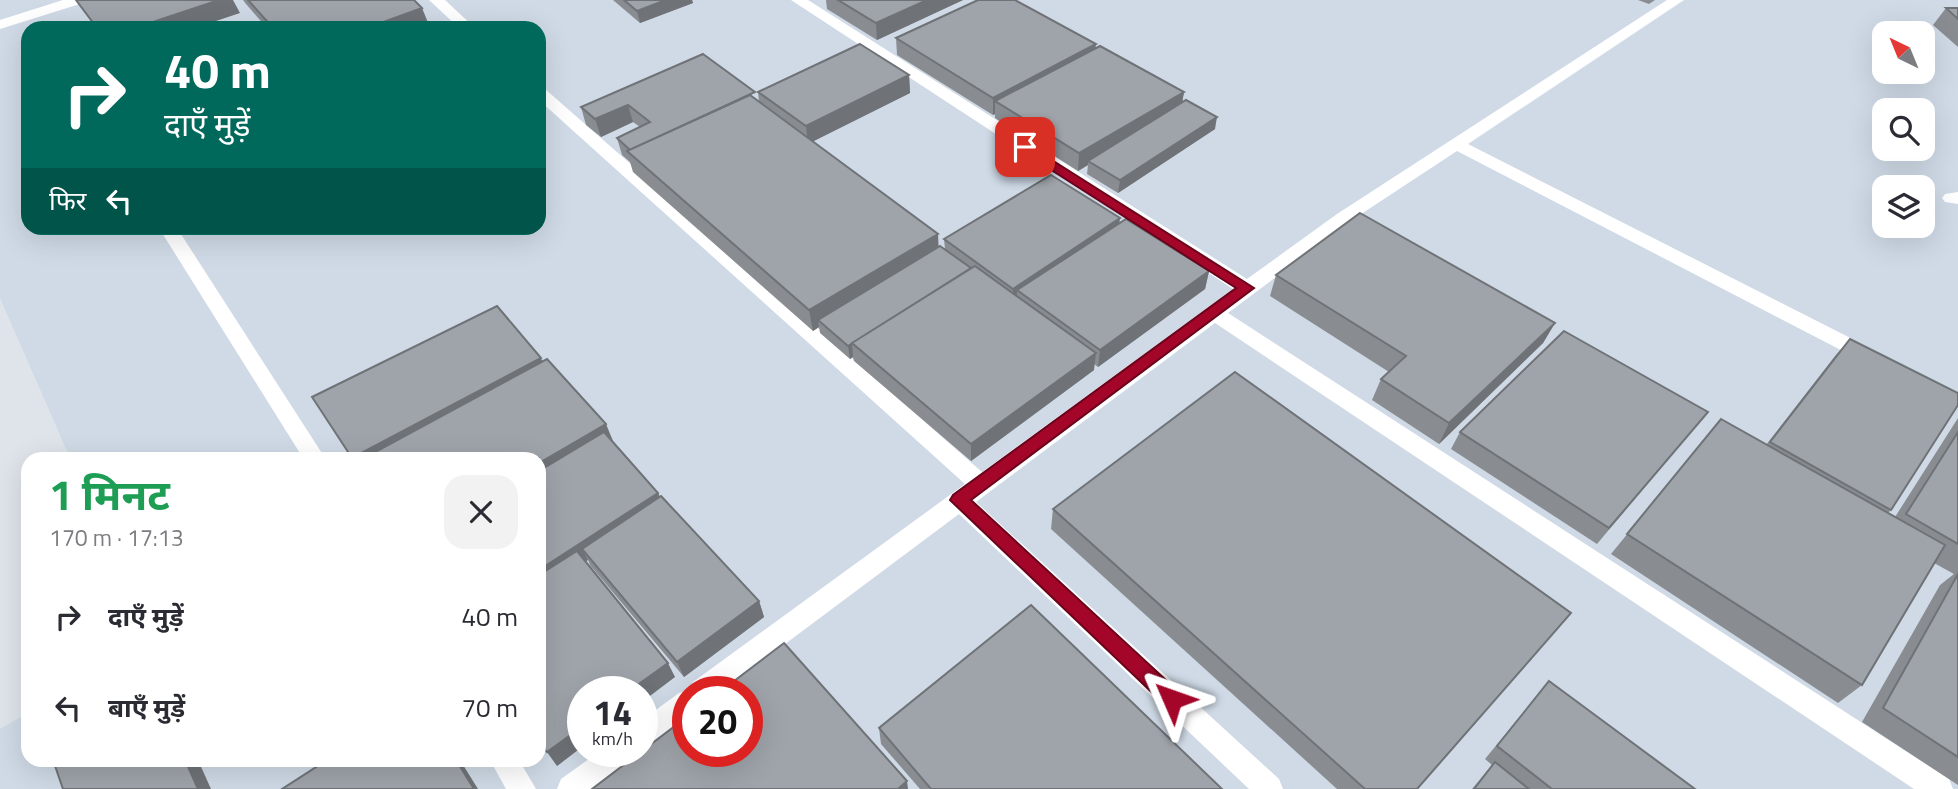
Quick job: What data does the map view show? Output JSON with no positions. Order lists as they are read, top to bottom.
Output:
{
  "north": "top left",
  "page": {
    "turn": ["40 m", "दाएँ मुड़ें"],
    "then": "फिर",
    "heading": ["1 मिनट", "170 m · 17:13"],
    "list": [
      {
        "name": "दाएँ मुड़ें",
        "value": "40 m"
      },
      {
        "name": "बाएँ मुड़ें",
        "value": "70 m"
      }
    ],
    "speed": "14 km/h",
    "limit": "20"
  }
}
